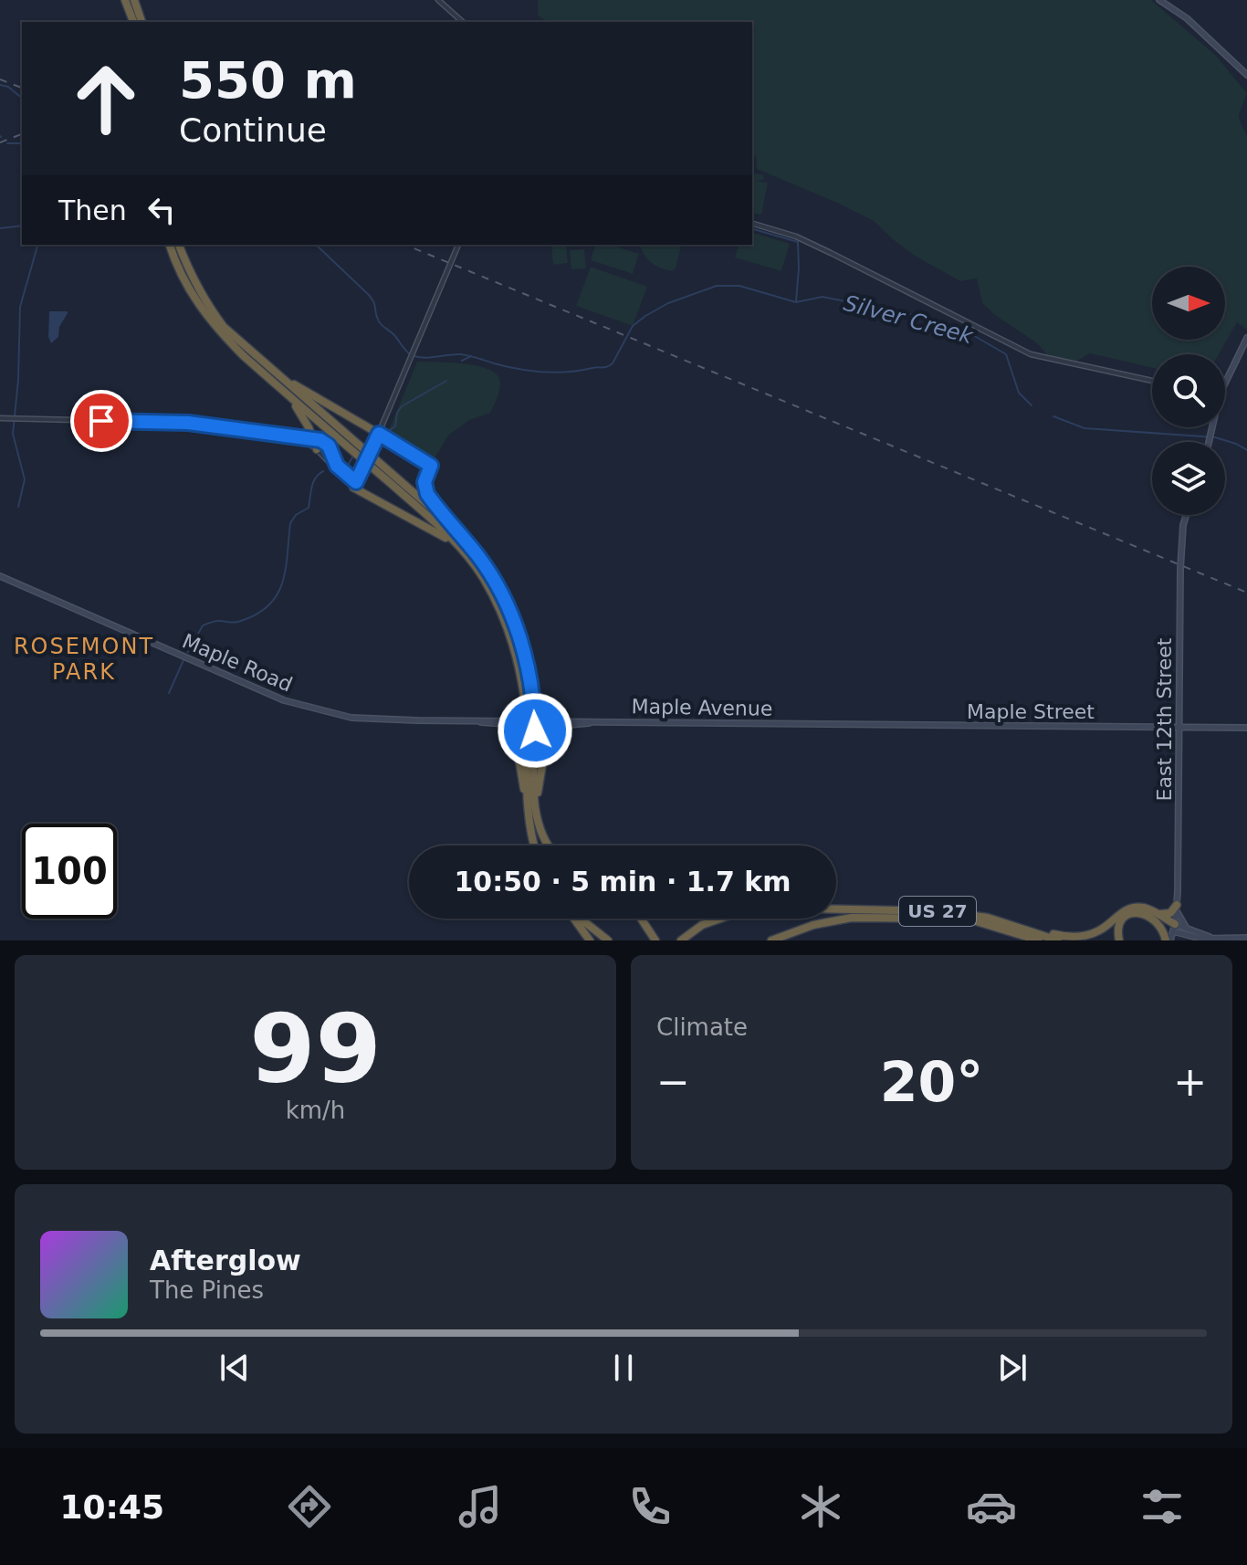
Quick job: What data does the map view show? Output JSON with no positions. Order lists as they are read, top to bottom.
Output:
{
  "streets": {
    "highway": ["US 27"],
    "main road": [
      "Maple Road",
      "Maple Avenue",
      "Maple Street",
      "East 12th Street"
    ]
  },
  "crossings": [
    ["Maple Road", "Maple Avenue"],
    ["Maple Avenue", "Maple Street"],
    ["Maple Street", "East 12th Street"]
  ],
  "districts": ["ROSEMONT PARK"],
  "water": ["Silver Creek"],
  "north": "right",
  "page": {
    "turn": ["550 m", "Continue"],
    "then": "Then",
    "limit": "100",
    "trip": "10:50 · 5 min · 1.7 km",
    "tile": [
      ["99", "km/h"],
      "Climate"
    ],
    "heat": ["−", "20°", "+"],
    "song": ["Afterglow", "The Pines"],
    "tabs": "10:45"
  }
}
